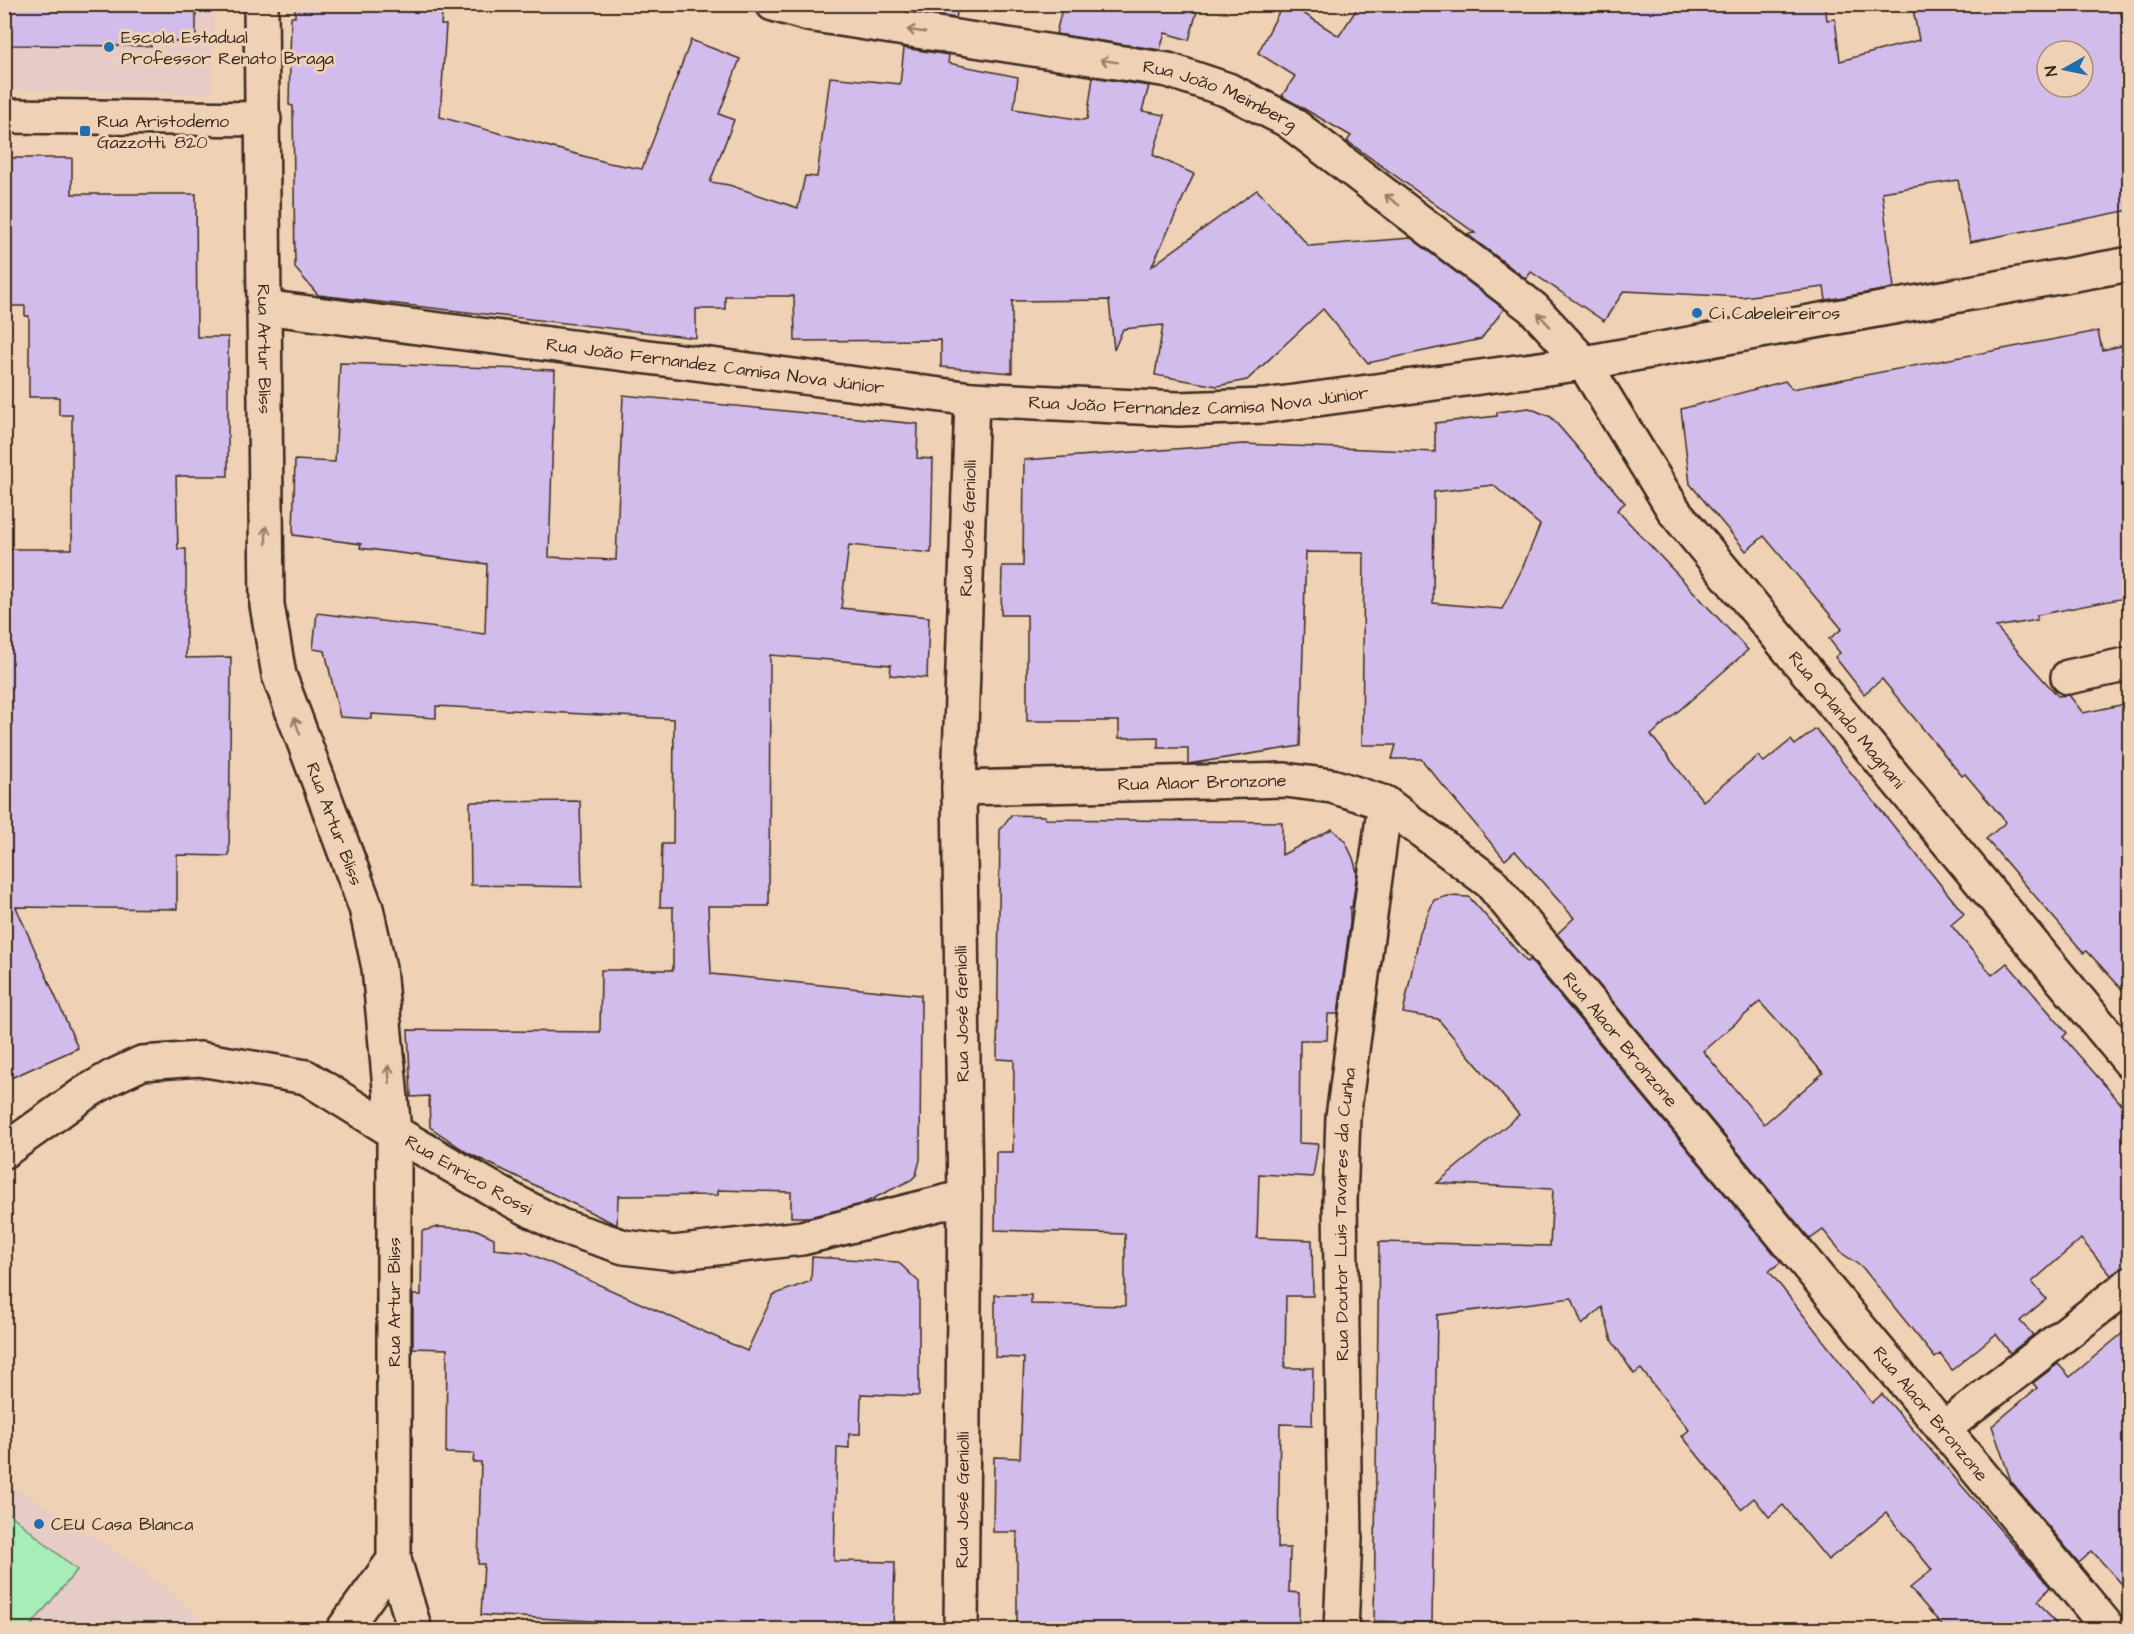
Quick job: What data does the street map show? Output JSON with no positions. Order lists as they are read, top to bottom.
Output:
{
  "streets": {
    "street": [
      "Rua João Meimberg",
      "Rua Artur Bliss",
      "Rua João Fernandez Camisa Nova Júnior",
      "Rua José Geniolli",
      "Rua Orlando Magnani",
      "Rua Alaor Bronzone",
      "Rua Enrico Rossi",
      "Rua Doutor Luis Tavares da Cunha"
    ]
  },
  "crossings": [
    ["Rua João Meimberg", "Rua João Fernandez Camisa Nova Júnior"],
    ["Rua João Meimberg", "Rua Orlando Magnani"],
    ["Rua Artur Bliss", "Rua João Fernandez Camisa Nova Júnior"],
    ["Rua Artur Bliss", "Rua Enrico Rossi"],
    ["Rua João Fernandez Camisa Nova Júnior", "Rua José Geniolli"],
    ["Rua João Fernandez Camisa Nova Júnior", "Rua Orlando Magnani"],
    ["Rua José Geniolli", "Rua Alaor Bronzone"],
    ["Rua José Geniolli", "Rua Enrico Rossi"],
    ["Rua Alaor Bronzone", "Rua Doutor Luis Tavares da Cunha"]
  ],
  "one_way": ["Rua João Meimberg", "Rua Artur Bliss"],
  "places": {
    "other": ["Escola Estadual Professor Renato Braga", "Ci Cabeleireiros", "CEU Casa Blanca"],
    "transit": ["Rua Aristodemo Gazzotti, 820"]
  },
  "north": "left"
}
